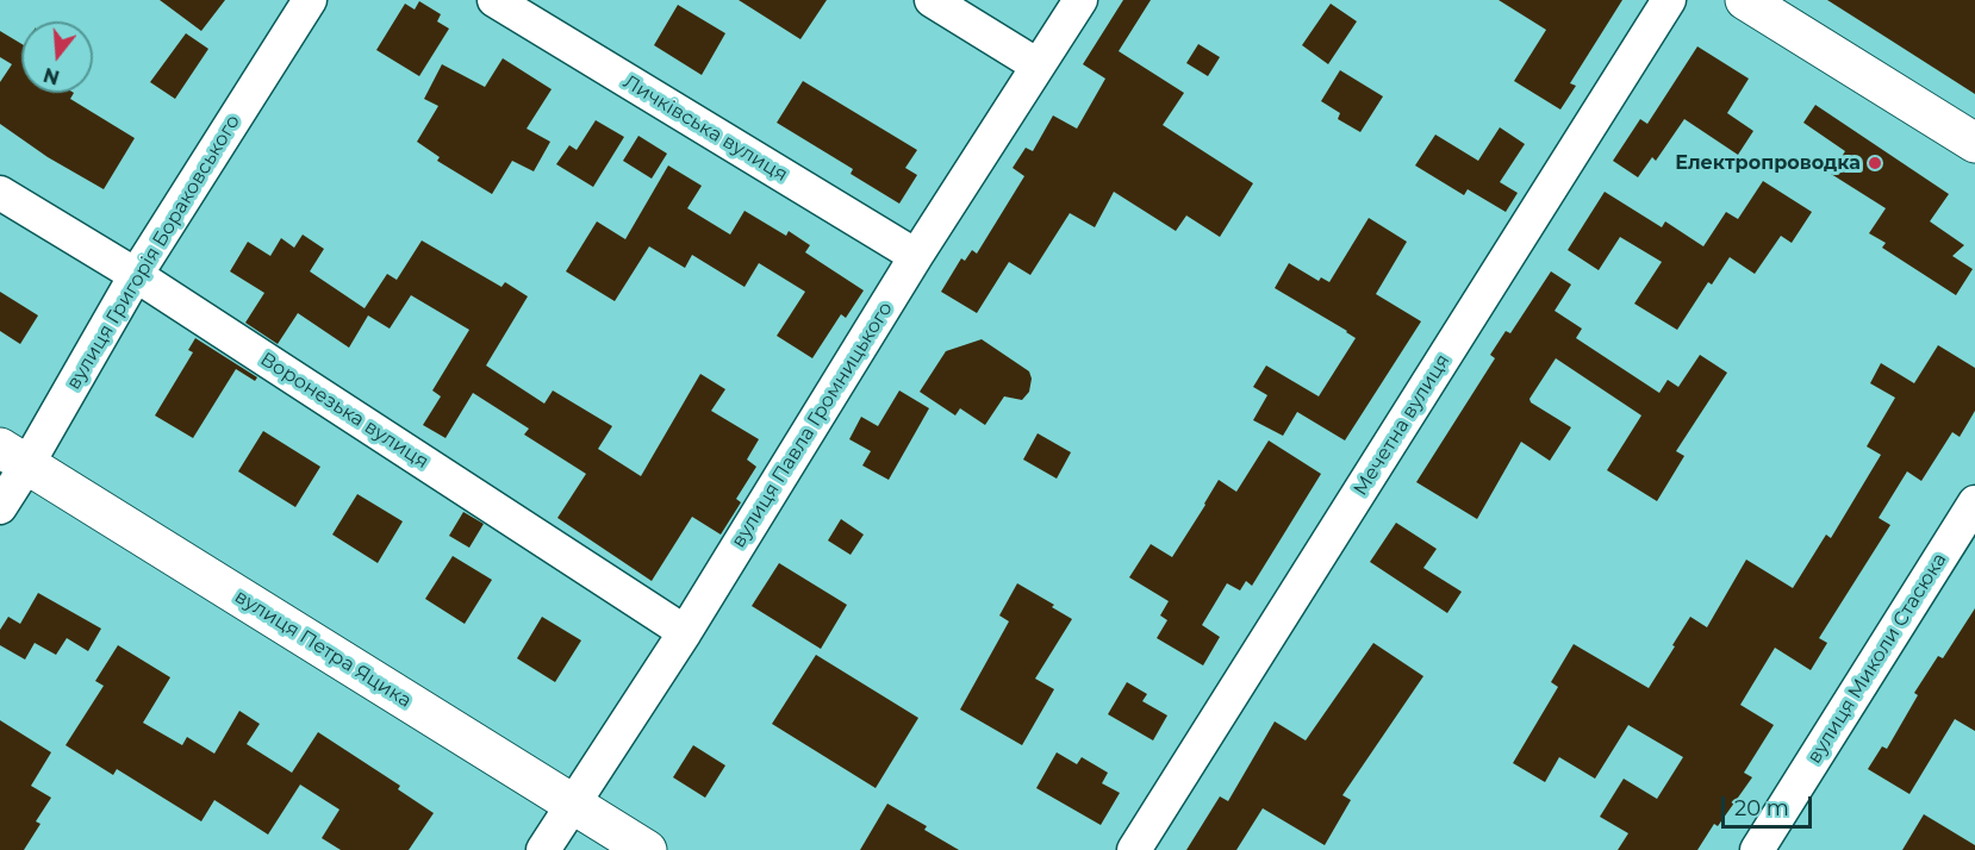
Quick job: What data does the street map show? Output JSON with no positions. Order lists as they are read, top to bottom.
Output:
{
  "streets": {
    "street": [
      "Личківська вулиця",
      "вулиця Григорія Бораковського",
      "Воронезька вулиця",
      "вулиця Павла Громницького",
      "Мечетна вулиця",
      "вулиця Петра Яцика",
      "вулиця Миколи Стасюка"
    ]
  },
  "crossings": [
    ["Личківська вулиця", "вулиця Павла Громницького"],
    ["вулиця Григорія Бораковського", "Воронезька вулиця"],
    ["вулиця Григорія Бораковського", "вулиця Петра Яцика"],
    ["Воронезька вулиця", "вулиця Павла Громницького"],
    ["вулиця Павла Громницького", "вулиця Петра Яцика"]
  ],
  "places": ["Електропроводка"],
  "scale_bar": "20 m",
  "north": "bottom"
}
